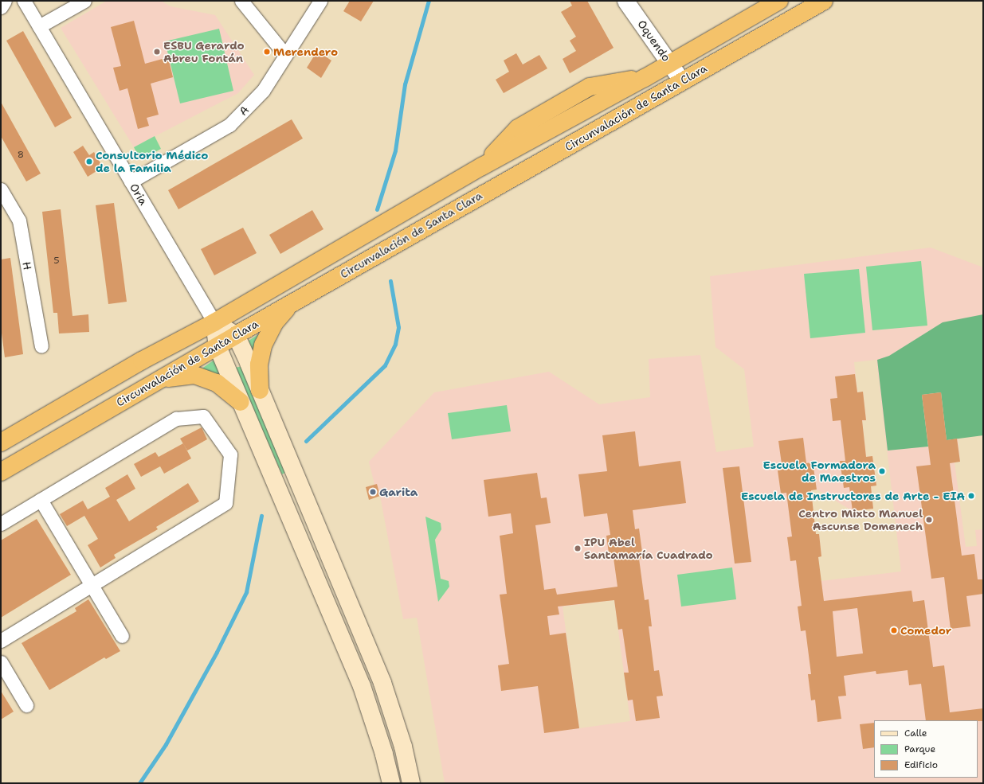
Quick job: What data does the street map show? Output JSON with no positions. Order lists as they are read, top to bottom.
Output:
{
  "streets": {
    "highway": ["Circunvalación de Santa Clara"],
    "street": [
      "Oquendo",
      "A",
      "Oria",
      "H"
    ]
  },
  "crossings": [
    ["Oquendo", "Circunvalación de Santa Clara"],
    ["Circunvalación de Santa Clara", "Oria"],
    ["A", "Oria"]
  ],
  "places": [
    "ESBU Gerardo Abreu Fontán",
    "Merendero",
    "Consultorio Médico de la Familia",
    "Escuela Formadora de Maestros",
    "Garita",
    "Escuela de Instructores de Arte - EIA",
    "Centro Mixto Manuel Ascunse Domenech",
    "IPU Abel Santamaría Cuadrado",
    "Comedor"
  ],
  "house_numbers": ["8", "5"],
  "legend": ["Calle", "Parque", "Edificio"]
}
